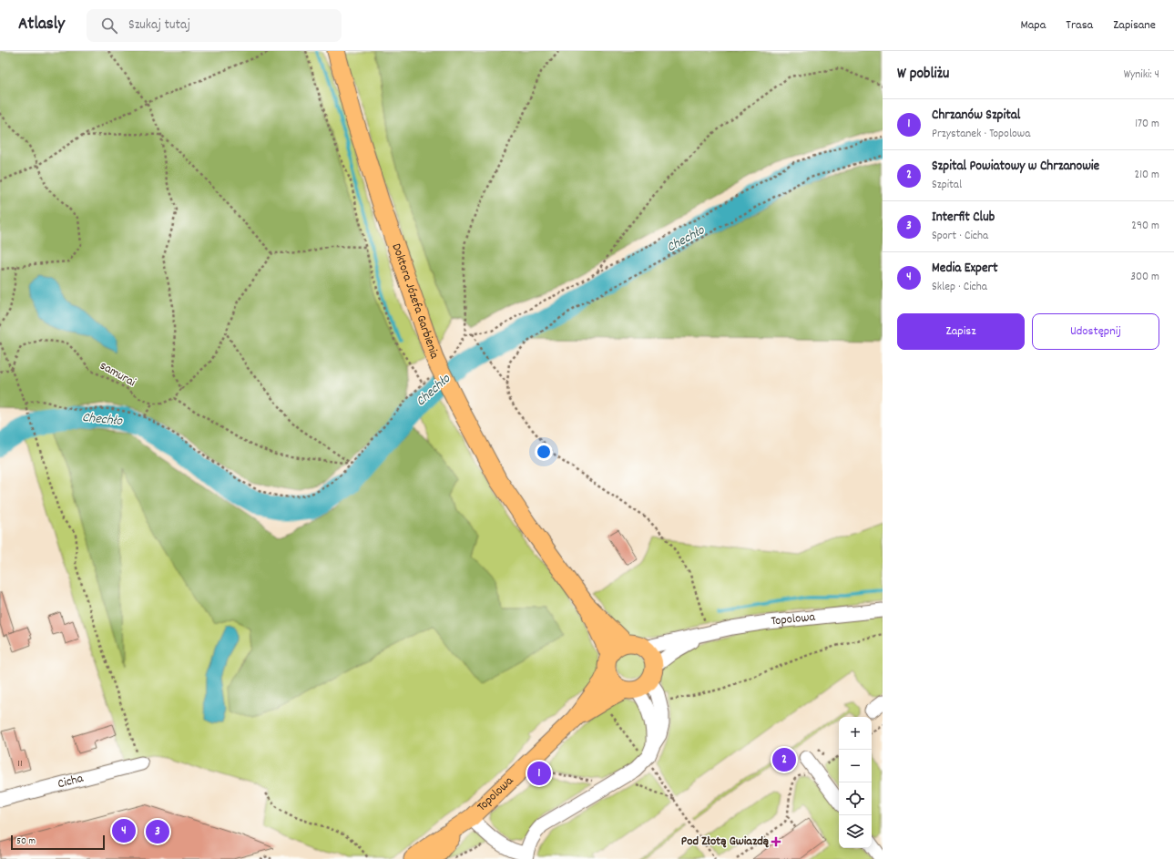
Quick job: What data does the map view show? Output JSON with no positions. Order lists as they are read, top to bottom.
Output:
{
  "streets": {
    "main road": ["Doktora Józefa Garbienia", "Topolowa"],
    "street": ["Cicha"],
    "path": ["samurai"]
  },
  "crossings": [
    ["Doktora Józefa Garbienia", "Topolowa"]
  ],
  "water": ["Chechło"],
  "places": {
    "health": ["Pod Złotą Gwiazdą"]
  },
  "house_numbers": ["11"],
  "scale_bar": "50 m",
  "page": {
    "header": "Atlasly",
    "search": "Szukaj tutaj",
    "nav": ["Mapa", "Trasa", "Zapisane"],
    "heading": ["W pobliżu", "Wyniki: 4"],
    "list": [
      {
        "mark": "1",
        "name": "Chrzanów Szpital",
        "note": "Przystanek · Topolowa",
        "value": "170 m"
      },
      {
        "mark": "2",
        "name": "Szpital Powiatowy w Chrzanowie",
        "note": "Szpital",
        "value": "210 m"
      },
      {
        "mark": "3",
        "name": "Interfit Club",
        "note": "Sport · Cicha",
        "value": "290 m"
      },
      {
        "mark": "4",
        "name": "Media Expert",
        "note": "Sklep · Cicha",
        "value": "300 m"
      }
    ],
    "buttons": ["Zapisz", "Udostępnij"],
    "map_buttons": ["+", "−"],
    "pins": [
      "2",
      "1",
      "4",
      "3"
    ],
    "scale": "50 m"
  }
}
